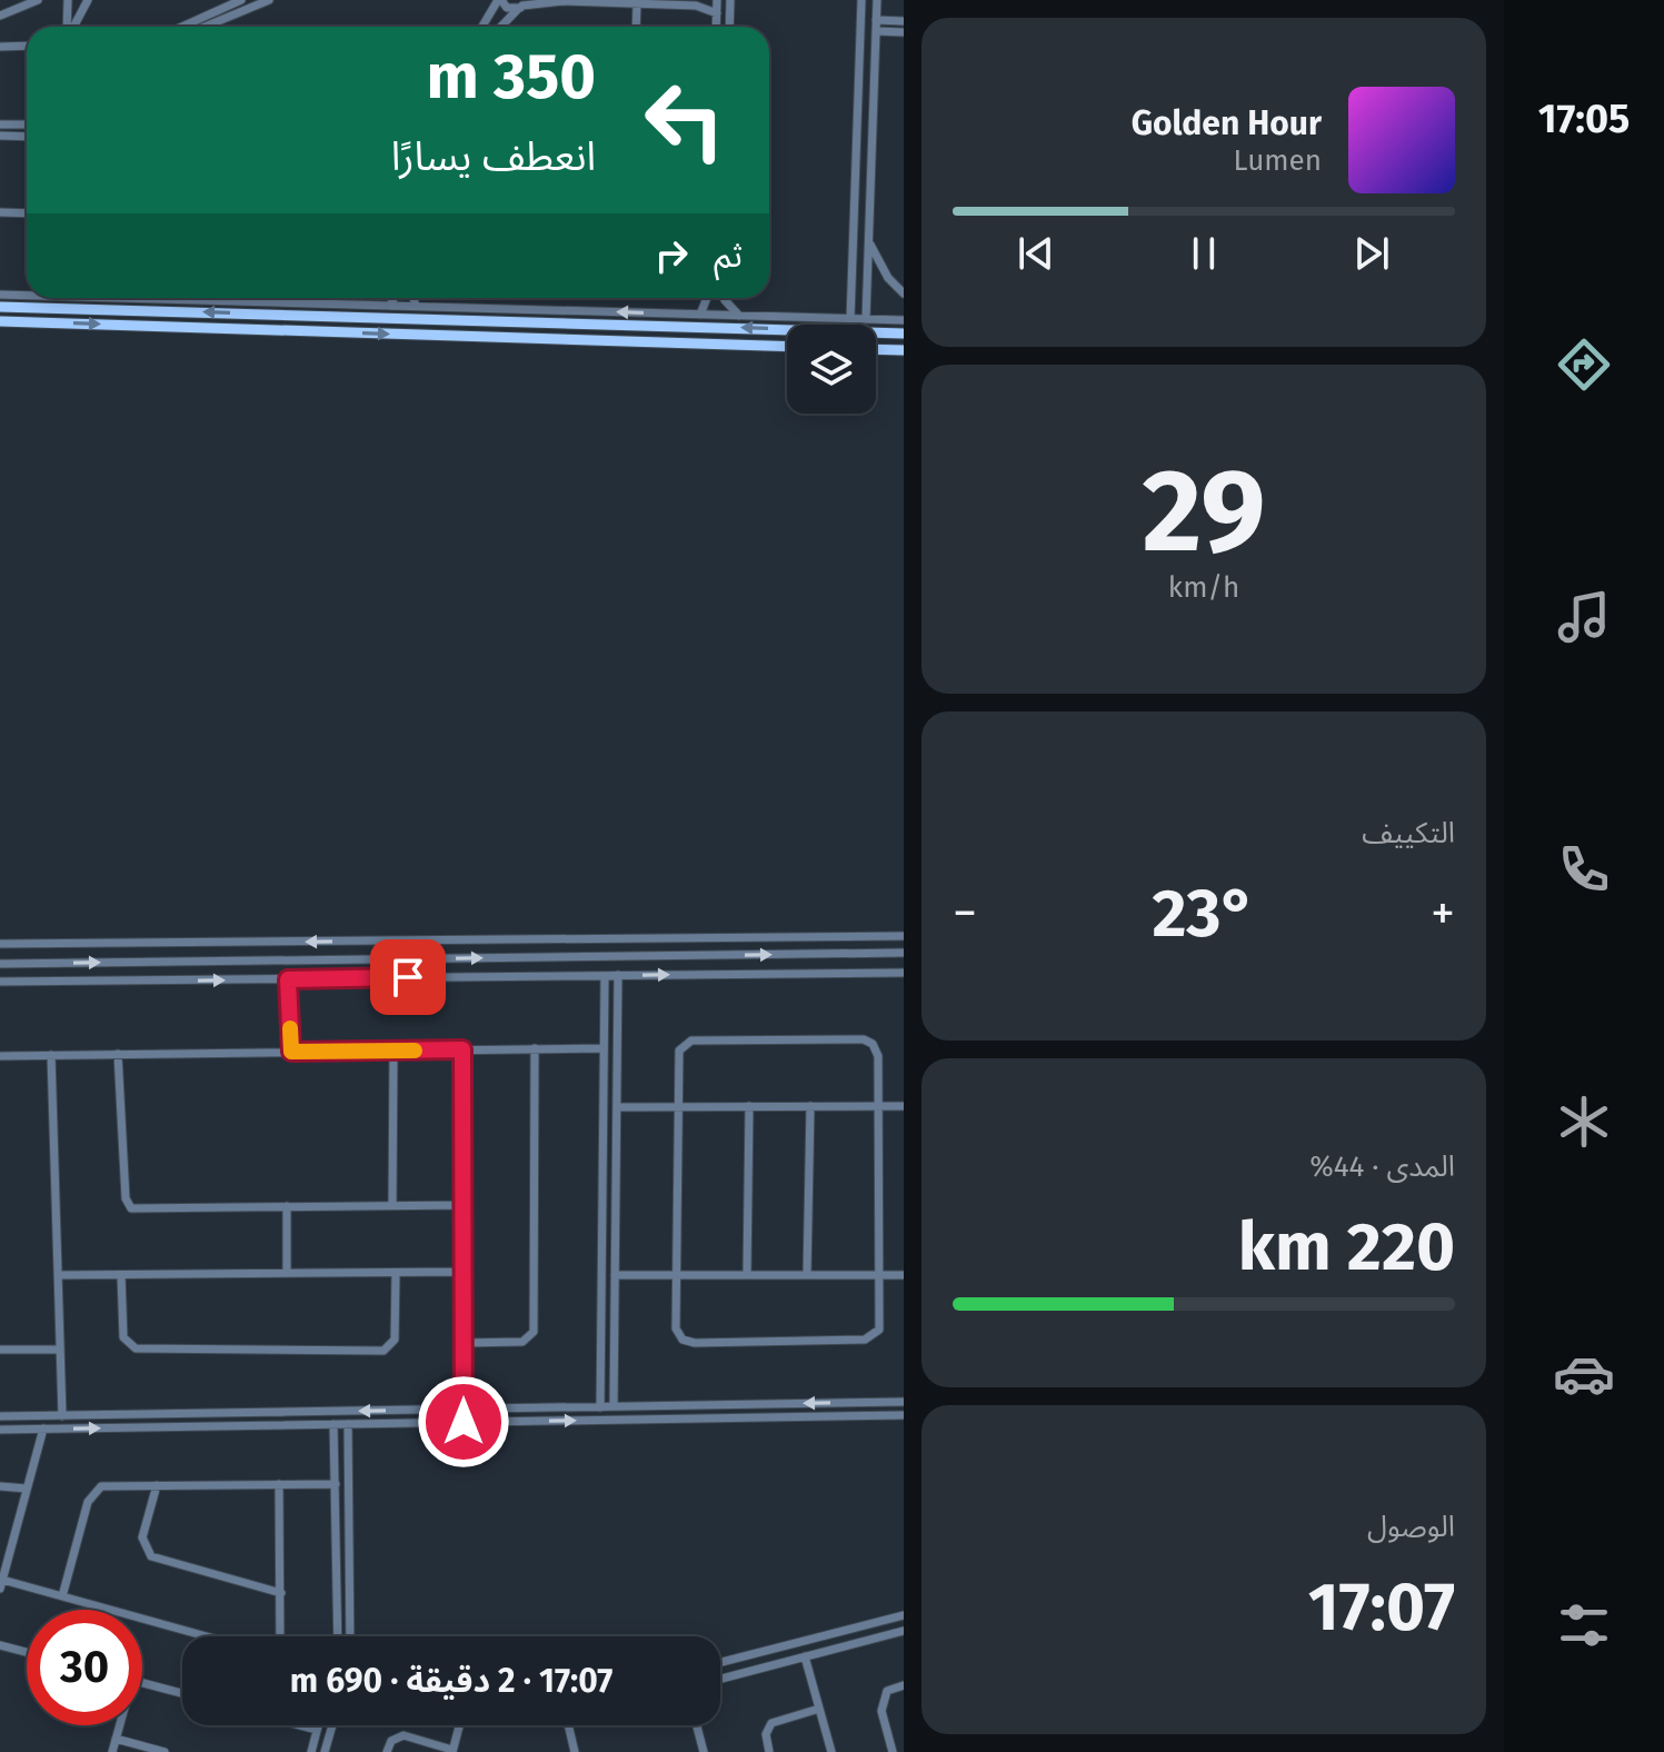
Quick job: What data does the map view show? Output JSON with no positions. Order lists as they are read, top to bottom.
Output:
{
  "page": {
    "tabs": "17:05",
    "turn": ["350 m", "انعطف يسارًا"],
    "song": ["Golden Hour", "Lumen"],
    "then": "ثم",
    "tile": [
      ["29", "km/h"],
      "التكييف",
      ["المدى · 44%", "220 km"],
      ["الوصول", "17:07"]
    ],
    "heat": ["−", "23°", "+"],
    "limit": "30",
    "trip": "17:07 · 2 دقيقة · 690 m"
  }
}
